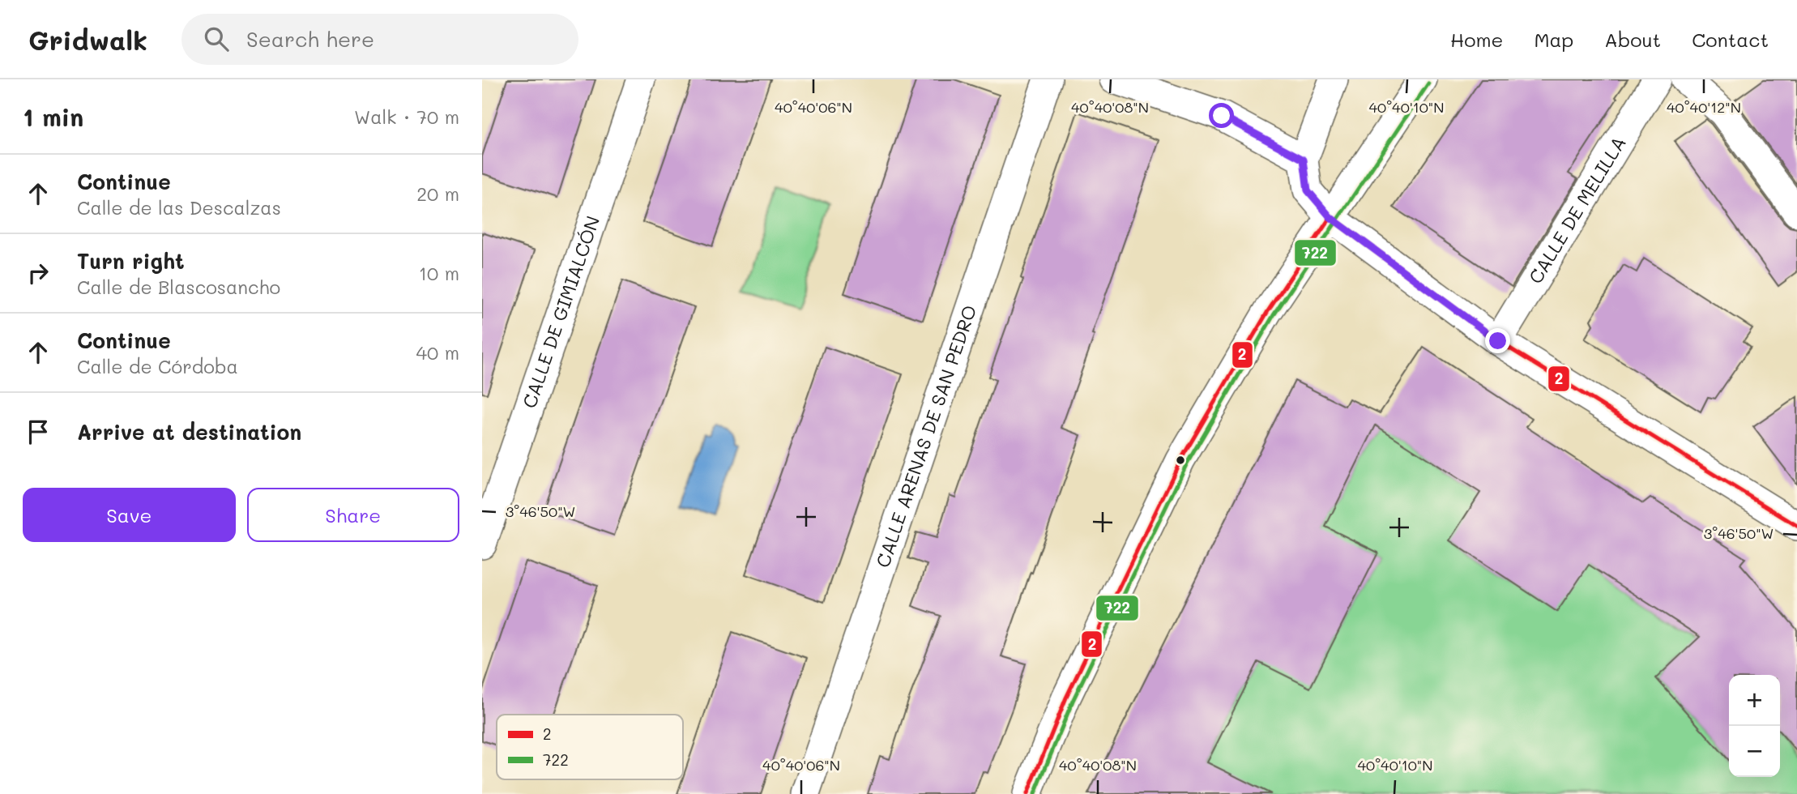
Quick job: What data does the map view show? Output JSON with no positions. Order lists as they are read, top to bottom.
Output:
{
  "streets": {
    "street": ["CALLE DE MELILLA", "CALLE DE GIMIALCÓN", "CALLE ARENAS DE SAN PEDRO"]
  },
  "lines": ["transit line 722", "transit line 2"],
  "legend": ["2", "722"],
  "page": {
    "header": "Gridwalk",
    "search": "Search here",
    "nav": [
      "Home",
      "Map",
      "About",
      "Contact"
    ],
    "heading": ["1 min", "Walk · 70 m"],
    "list": [
      ["Continue", "Calle de las Descalzas", "20 m"],
      ["Turn right", "Calle de Blascosancho", "10 m"],
      ["Continue", "Calle de Córdoba", "40 m"],
      "Arrive at destination"
    ],
    "buttons": ["Save", "Share"],
    "map_buttons": ["+", "−"]
  },
  "coordinates": [
    "40°40'06\"N",
    "40°40'08\"N",
    "40°40'10\"N",
    "40°40'12\"N",
    "3°46'50\"W"
  ]
}
